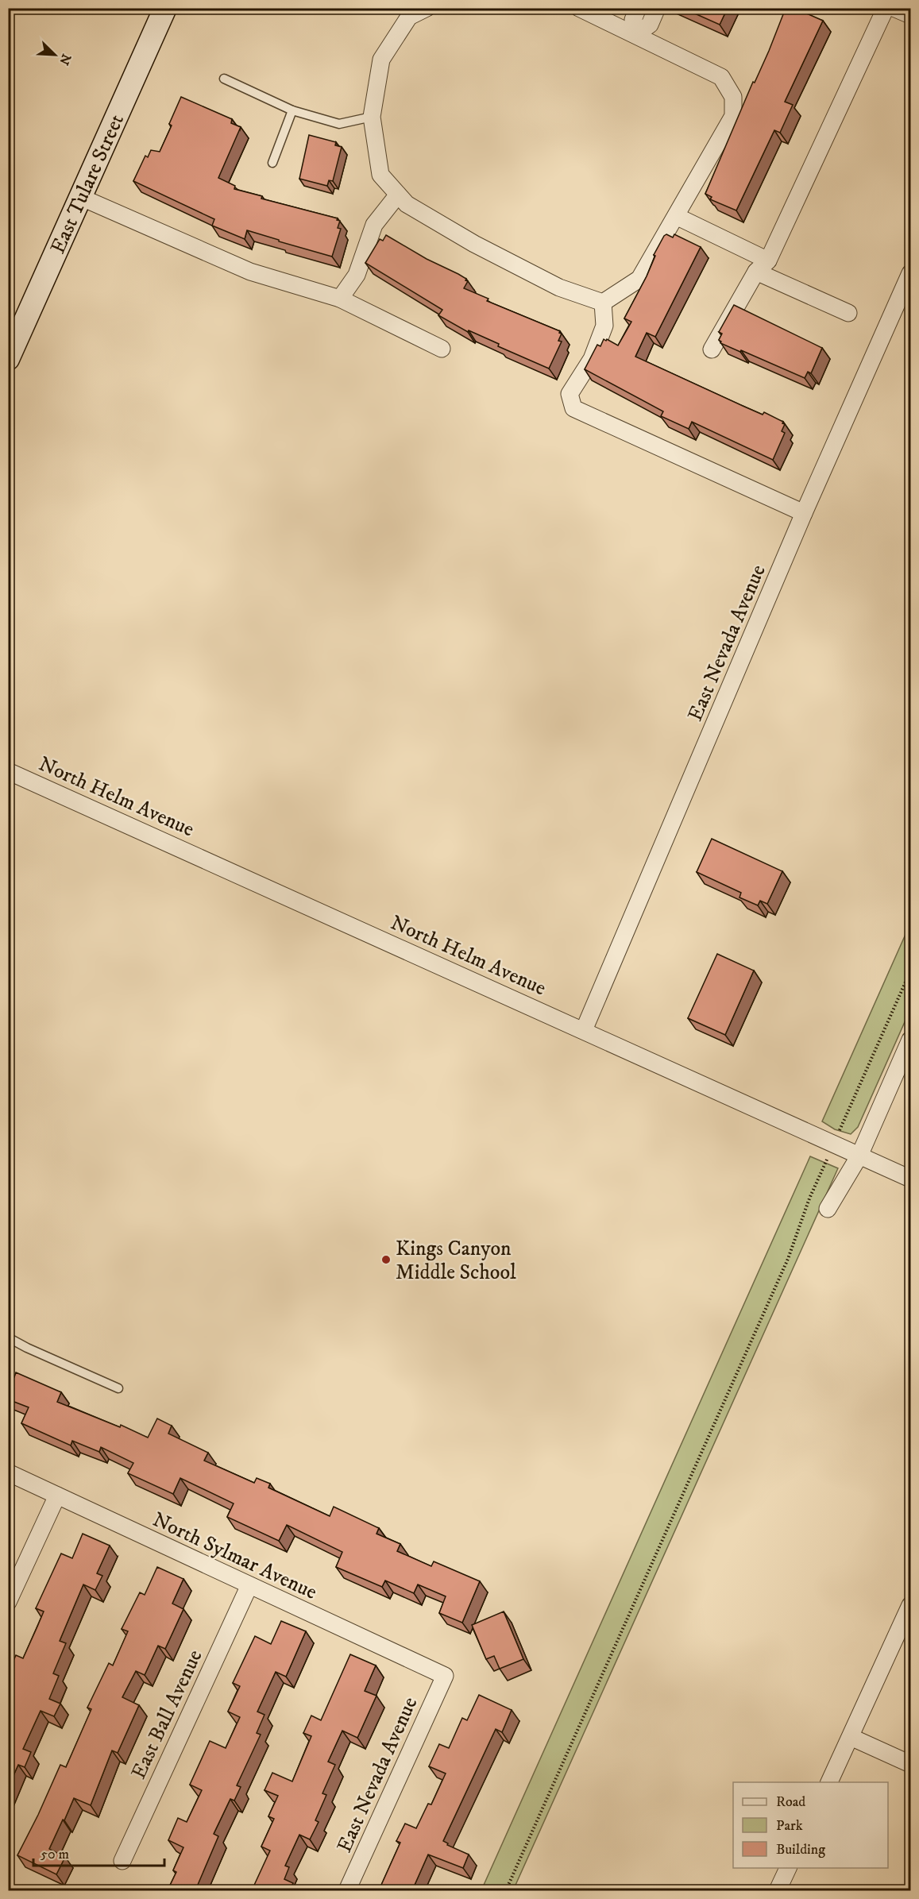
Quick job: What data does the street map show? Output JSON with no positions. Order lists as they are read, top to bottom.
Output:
{
  "streets": {
    "main road": ["East Tulare Street"],
    "street": [
      "East Nevada Avenue",
      "North Helm Avenue",
      "North Sylmar Avenue",
      "East Ball Avenue"
    ]
  },
  "crossings": [
    ["East Nevada Avenue", "North Helm Avenue"],
    ["East Nevada Avenue", "North Sylmar Avenue"],
    ["North Sylmar Avenue", "East Ball Avenue"]
  ],
  "places": ["Kings Canyon Middle School"],
  "legend": ["Road", "Park", "Building"],
  "scale_bar": "50 m",
  "north": "bottom right"
}
